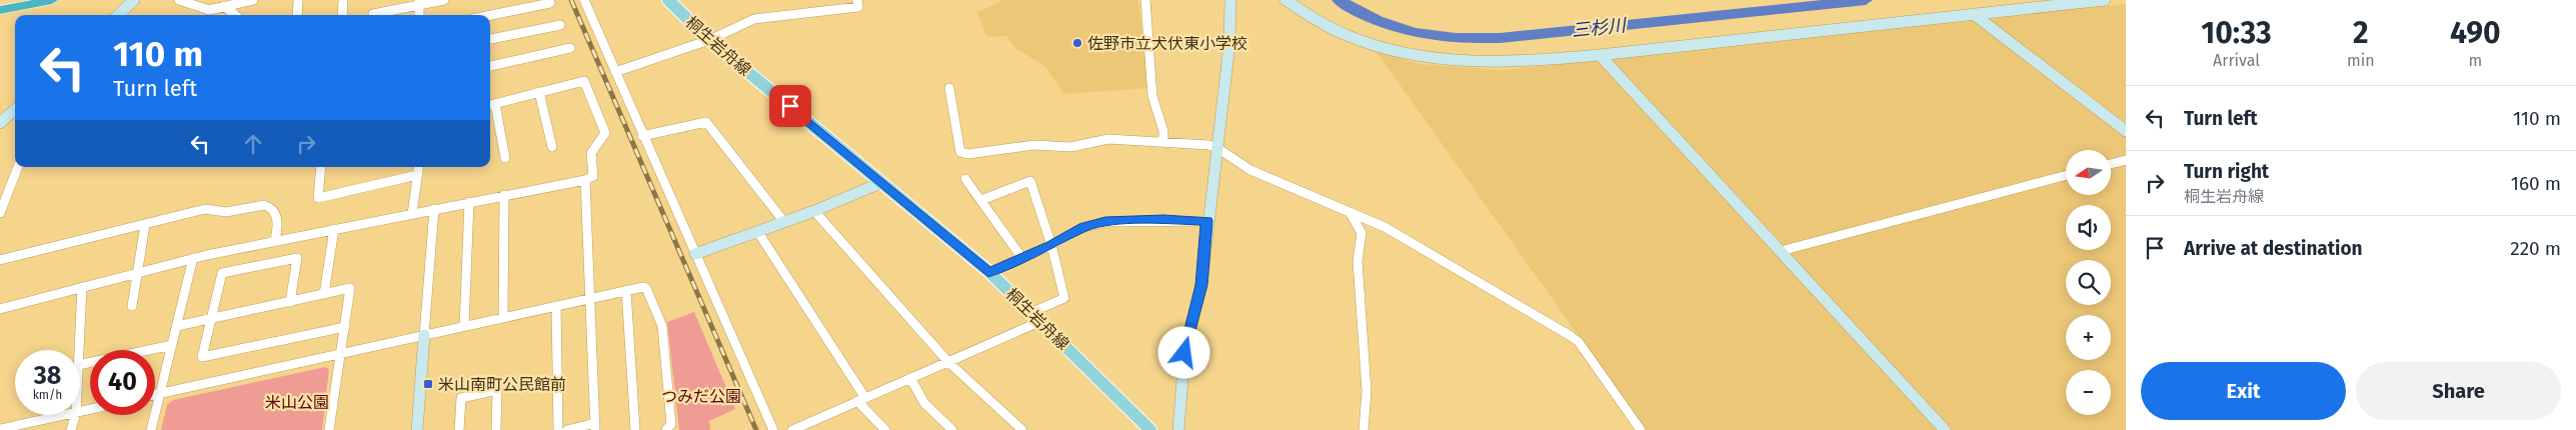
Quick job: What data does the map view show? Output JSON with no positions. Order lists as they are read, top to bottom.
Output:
{
  "streets": {
    "main road": ["桐生岩舟線"]
  },
  "water": ["三杉川"],
  "parks": ["つみだ公園", "米山公園"],
  "places": {
    "other": ["佐野市立犬伏東小学校"],
    "transit": ["米山南町公民館前"]
  },
  "north": "left",
  "page": {
    "eta": [
      "10:33",
      "Arrival",
      "2",
      "min",
      "490",
      "m"
    ],
    "turn": ["110 m", "Turn left"],
    "list": [
      {
        "name": "Turn left",
        "value": "110 m"
      },
      {
        "name": "Turn right",
        "note": "桐生岩舟線",
        "value": "160 m"
      },
      {
        "name": "Arrive at destination",
        "value": "220 m"
      }
    ],
    "map_buttons": ["+", "−"],
    "speed": "38 km/h",
    "limit": "40",
    "buttons": ["Exit", "Share"]
  }
}
